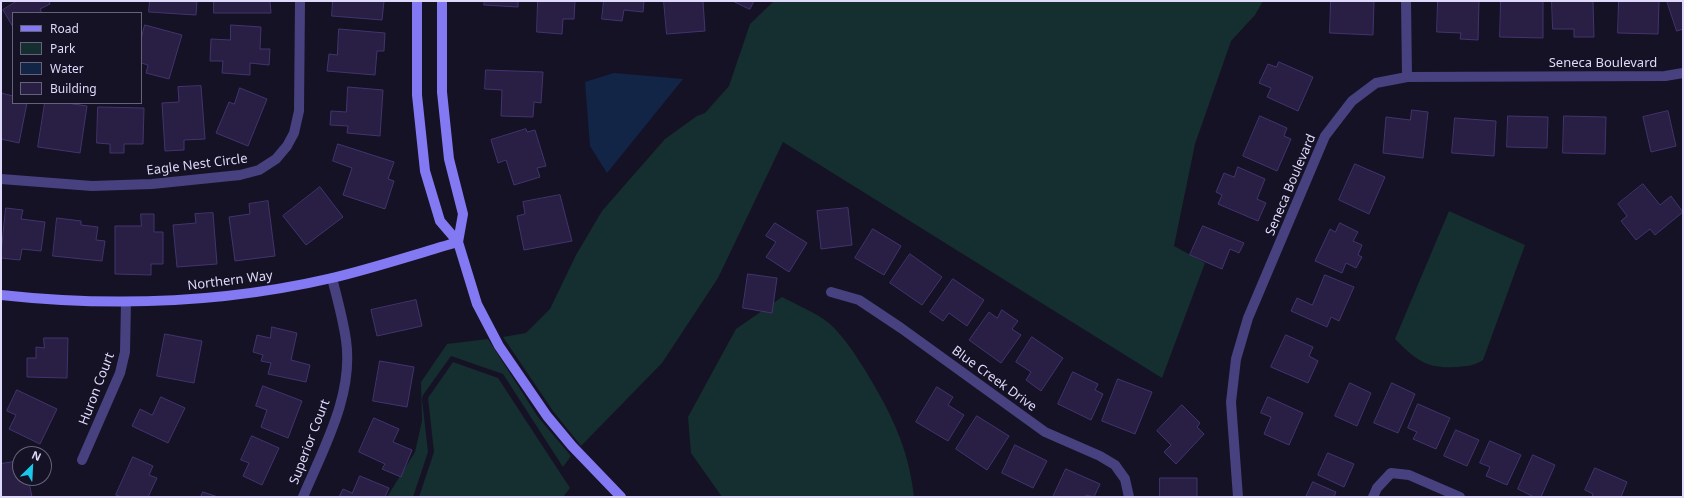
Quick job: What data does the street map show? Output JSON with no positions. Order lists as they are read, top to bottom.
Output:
{
  "streets": {
    "street": [
      "Seneca Boulevard",
      "Eagle Nest Circle",
      "Northern Way",
      "Blue Creek Drive",
      "Huron Court",
      "Superior Court"
    ]
  },
  "crossings": [
    ["Northern Way", "Huron Court"],
    ["Northern Way", "Superior Court"]
  ],
  "legend": [
    "Road",
    "Park",
    "Water",
    "Building"
  ],
  "north": "top right"
}
